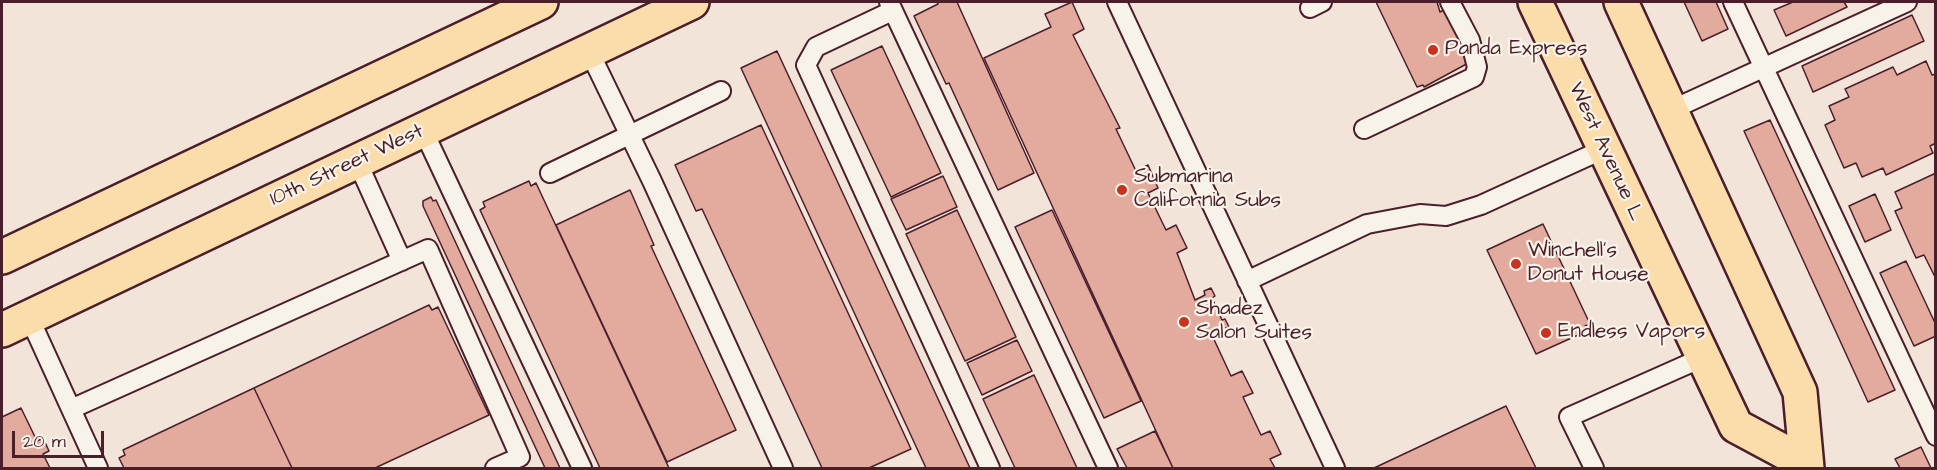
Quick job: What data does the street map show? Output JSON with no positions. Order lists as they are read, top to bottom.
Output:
{
  "streets": {
    "main road": ["West Avenue L", "10th Street West"]
  },
  "places": [
    "Panda Express",
    "Submarina California Subs",
    "Winchell's Donut House",
    "Shadez Salon Suites",
    "Endless Vapors"
  ],
  "scale_bar": "20 m"
}
